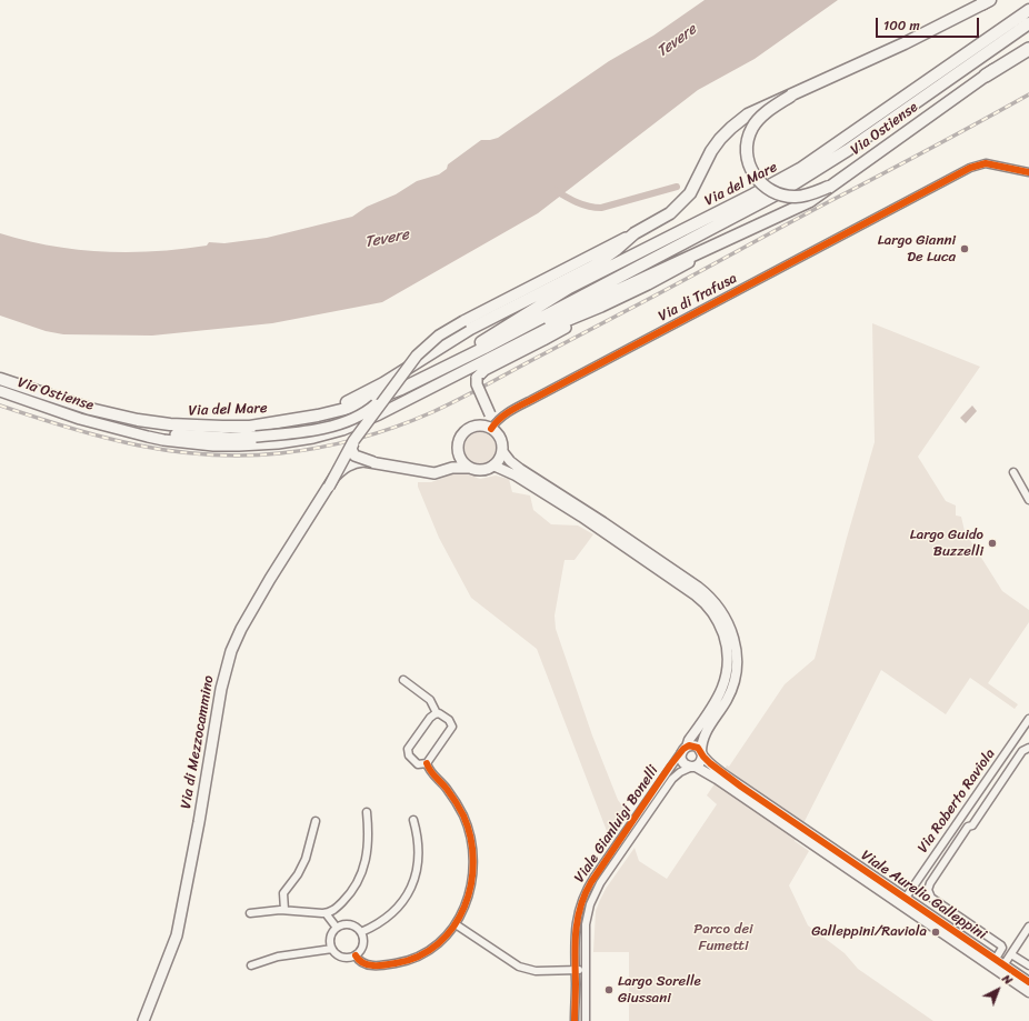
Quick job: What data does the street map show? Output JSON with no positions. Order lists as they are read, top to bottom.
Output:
{
  "streets": {
    "main road": ["Via Ostiense", "Via del Mare", "Via di Mezzocammino"],
    "street": [
      "Via di Trafusa",
      "Via Roberto Raviola",
      "Viale Gianluigi Bonelli",
      "Viale Aurelio Galleppini"
    ]
  },
  "crossings": [
    ["Via Ostiense", "Via del Mare"],
    ["Via di Trafusa", "Via di Mezzocammino"],
    ["Via di Trafusa", "Viale Gianluigi Bonelli"],
    ["Via di Mezzocammino", "Viale Gianluigi Bonelli"],
    ["Via Roberto Raviola", "Viale Aurelio Galleppini"]
  ],
  "water": ["Tevere"],
  "parks": ["Parco dei Fumetti"],
  "places": [
    "Largo Gianni De Luca",
    "Largo Guido Buzzelli",
    "Galleppini/Raviola",
    "Largo Sorelle Giussani"
  ],
  "scale_bar": "100 m",
  "north": "top right"
}
